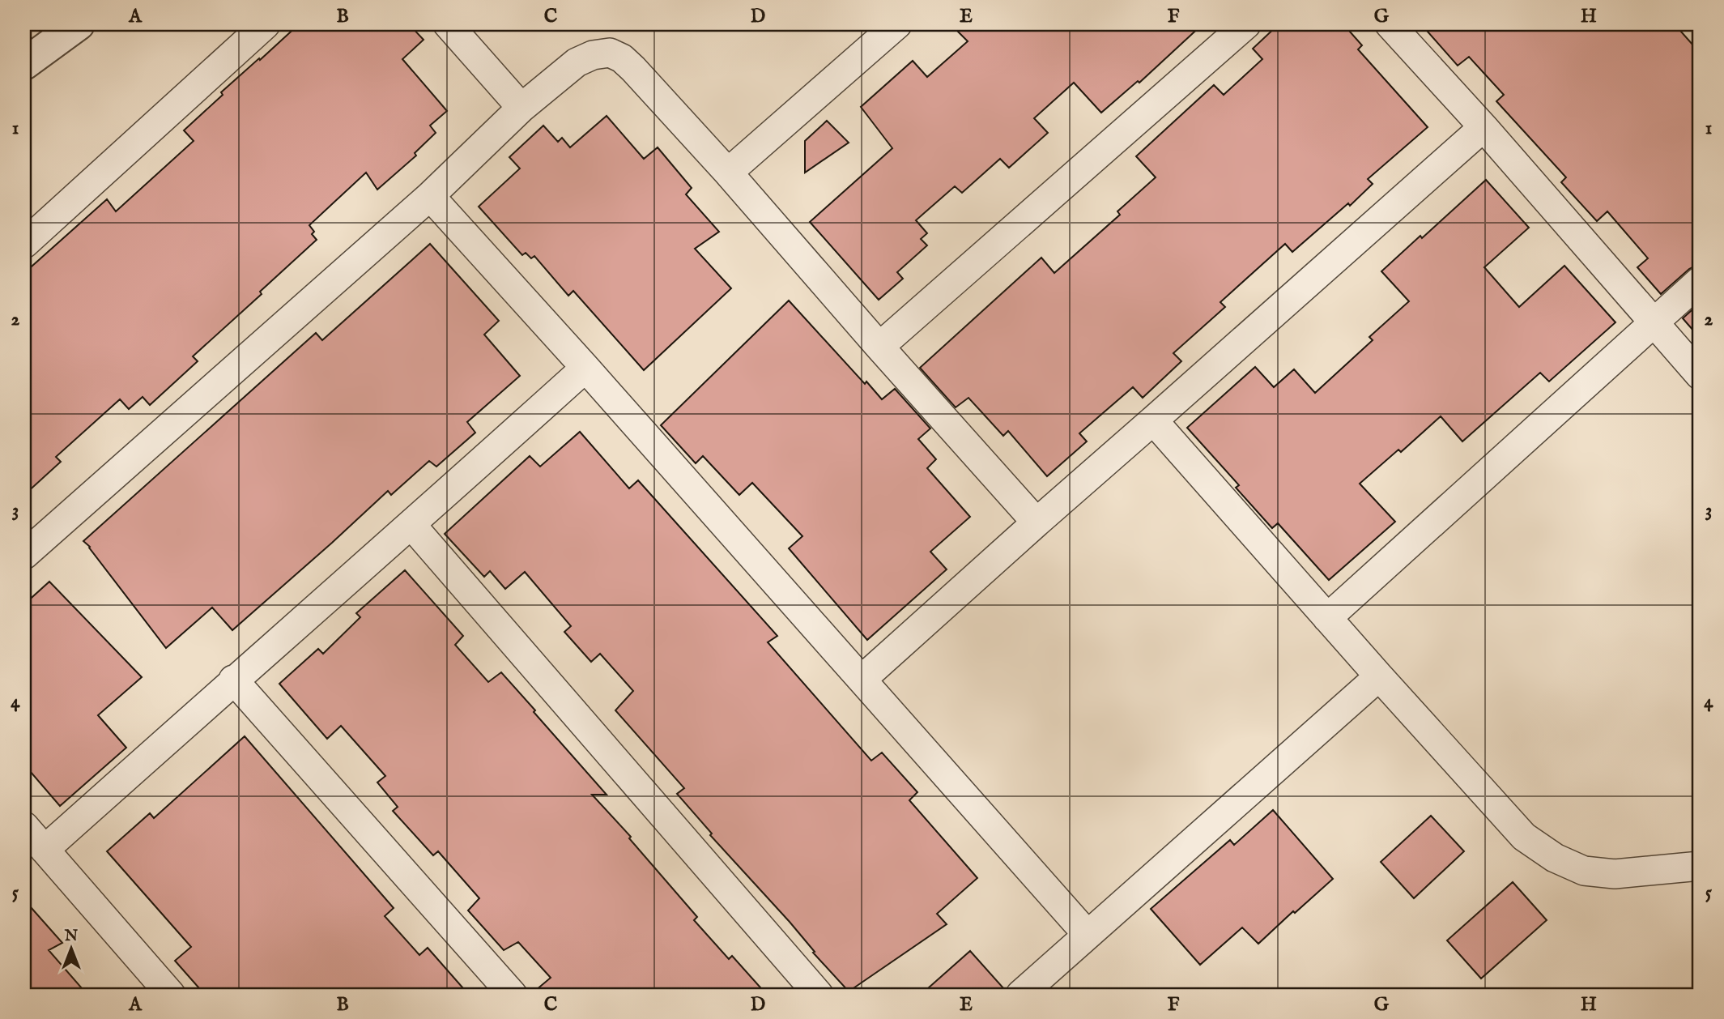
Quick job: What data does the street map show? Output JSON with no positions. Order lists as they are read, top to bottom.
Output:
{
  "north": "top",
  "grid": {
    "columns": [
      "A",
      "B",
      "C",
      "D",
      "E",
      "F",
      "G",
      "H"
    ],
    "rows": [
      "1",
      "2",
      "3",
      "4",
      "5"
    ]
  }
}
